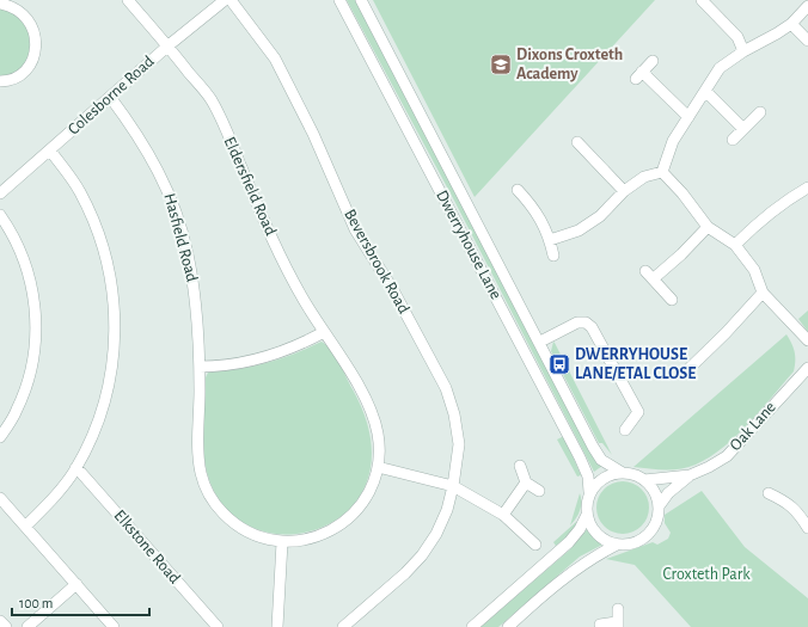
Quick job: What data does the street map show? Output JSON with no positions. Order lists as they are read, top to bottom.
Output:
{
  "streets": {
    "street": [
      "Colesborne Road",
      "Eldersfield Road",
      "Hasfield Road",
      "Dwerryhouse Lane",
      "Beversbrook Road",
      "Oak Lane",
      "Elkstone Road"
    ]
  },
  "crossings": [
    ["Colesborne Road", "Eldersfield Road"],
    ["Colesborne Road", "Hasfield Road"],
    ["Dwerryhouse Lane", "Oak Lane"]
  ],
  "parks": ["Croxteth Park"],
  "places": {
    "school or university": ["Dixons Croxteth Academy"],
    "bus stop": ["DWERRYHOUSE LANE/ETAL CLOSE"]
  },
  "scale_bar": "100 m"
}
